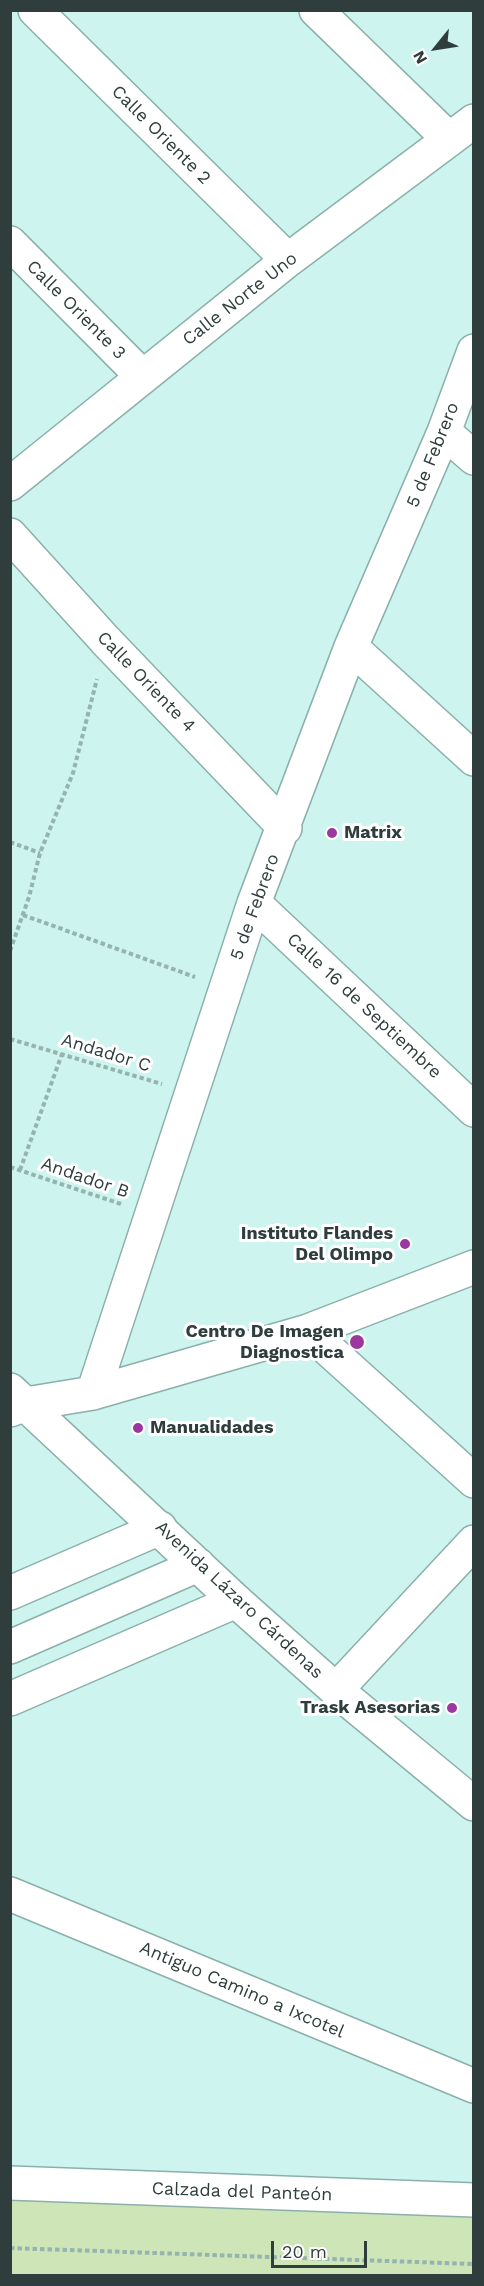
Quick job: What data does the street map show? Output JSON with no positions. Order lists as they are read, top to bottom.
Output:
{
  "streets": {
    "street": [
      "Calle Oriente 2",
      "Calle Norte Uno",
      "Calle Oriente 3",
      "5 de Febrero",
      "Calle Oriente 4",
      "Calle 16 de Septiembre",
      "Avenida Lázaro Cárdenas",
      "Antiguo Camino a Ixcotel",
      "Calzada del Panteón"
    ],
    "path": ["Andador C", "Andador B"]
  },
  "crossings": [
    ["Calle Oriente 2", "Calle Norte Uno"],
    ["Calle Norte Uno", "Calle Oriente 3"],
    ["5 de Febrero", "Calle Oriente 4"],
    ["5 de Febrero", "Calle 16 de Septiembre"],
    ["5 de Febrero", "Andador C"],
    ["5 de Febrero", "Andador B"]
  ],
  "places": [
    "Matrix",
    "Instituto Flandes Del Olimpo",
    "Centro De Imagen Diagnostica",
    "Manualidades",
    "Trask Asesorias"
  ],
  "scale_bar": "20 m",
  "north": "bottom left"
}
